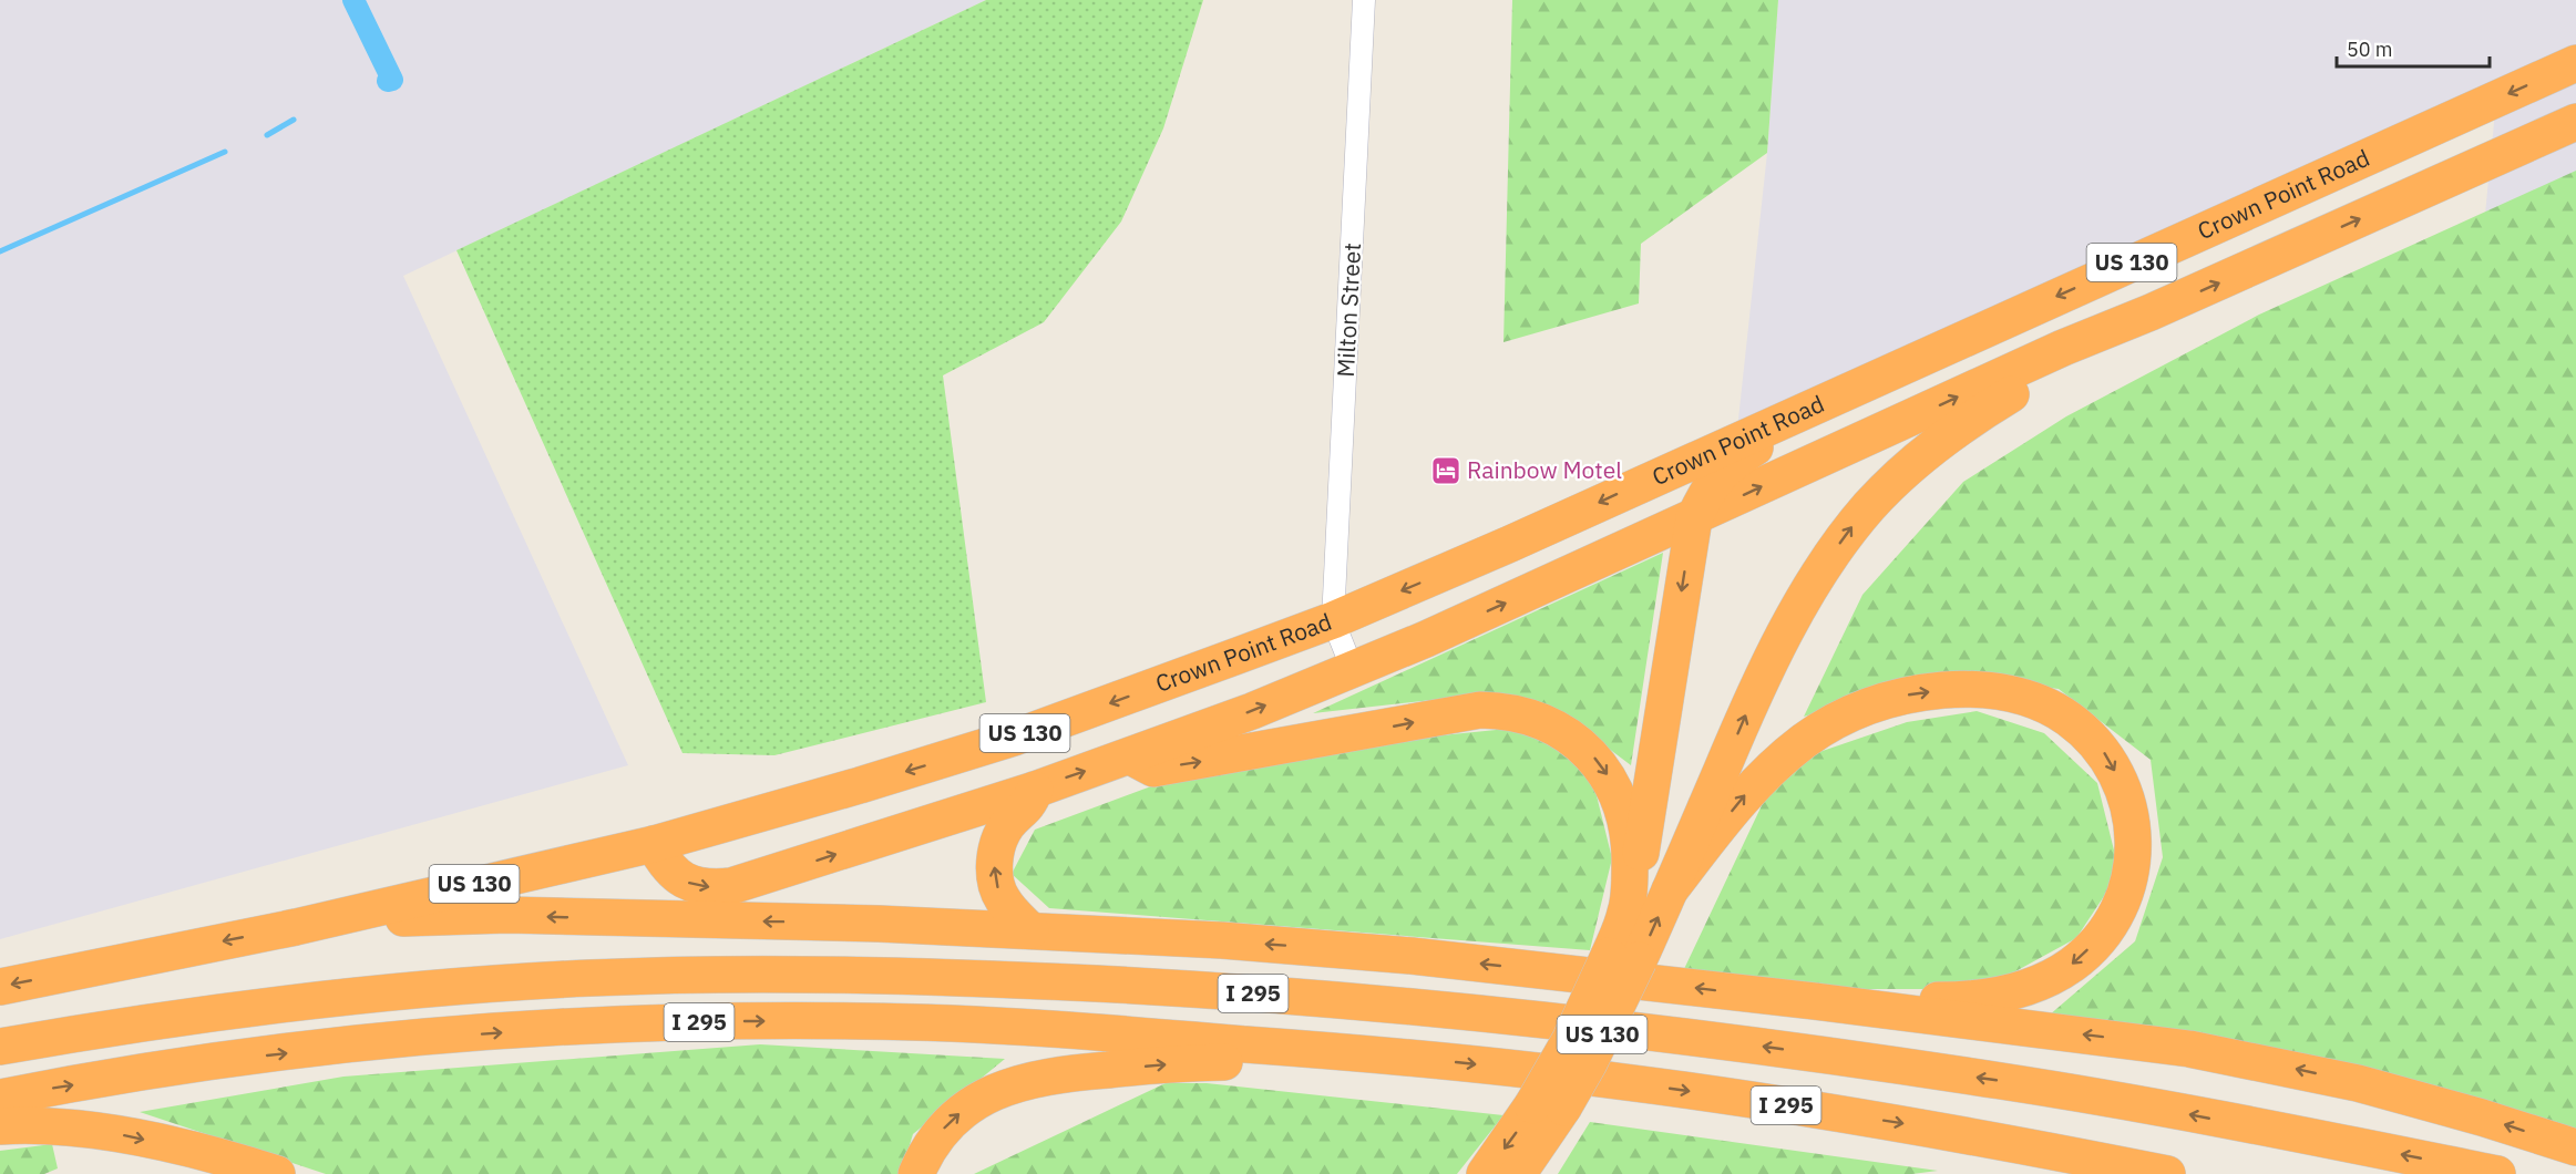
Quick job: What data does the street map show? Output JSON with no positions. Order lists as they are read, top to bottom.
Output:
{
  "streets": {
    "highway": ["Crown Point Road", "US 130", "I 295"],
    "street": ["Milton Street"]
  },
  "crossings": [
    ["Crown Point Road", "US 130"],
    ["Crown Point Road", "Milton Street"]
  ],
  "places": {
    "hotel": ["Rainbow Motel"]
  },
  "scale_bar": "50 m"
}
